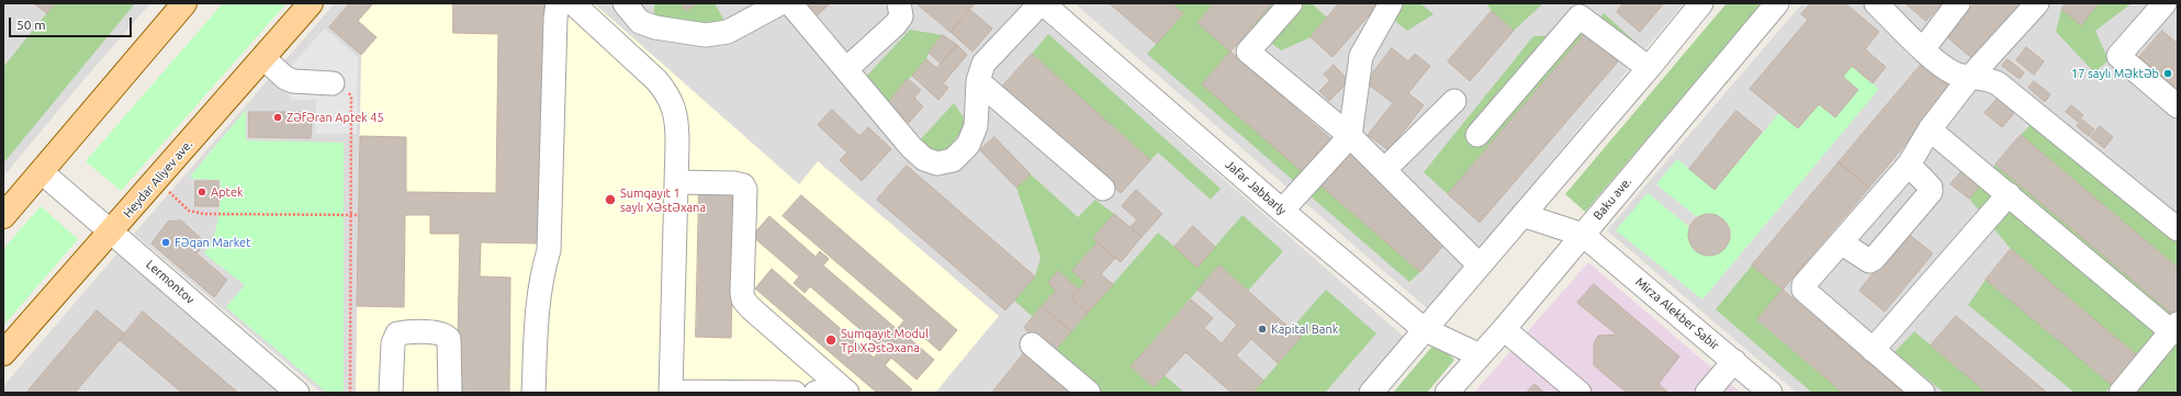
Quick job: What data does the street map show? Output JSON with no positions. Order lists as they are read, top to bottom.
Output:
{
  "streets": {
    "main road": ["Heydar Aliyev ave."],
    "street": [
      "Jafar Jabbarly",
      "Baku ave.",
      "Lermontov",
      "Mirza Alekber Sabir"
    ]
  },
  "crossings": [
    ["Heydar Aliyev ave.", "Lermontov"],
    ["Jafar Jabbarly", "Baku ave."],
    ["Baku ave.", "Mirza Alekber Sabir"]
  ],
  "places": [
    "17 saylı Məktəb",
    "Zəfəran Aptek 45",
    "Aptek",
    "Sumqayıt 1 saylı Xəstəxana",
    "Fəqan Market",
    "Kapital Bank",
    "Sumqayıt Modul Tpl Xəstəxana"
  ],
  "scale_bar": "50 m"
}
